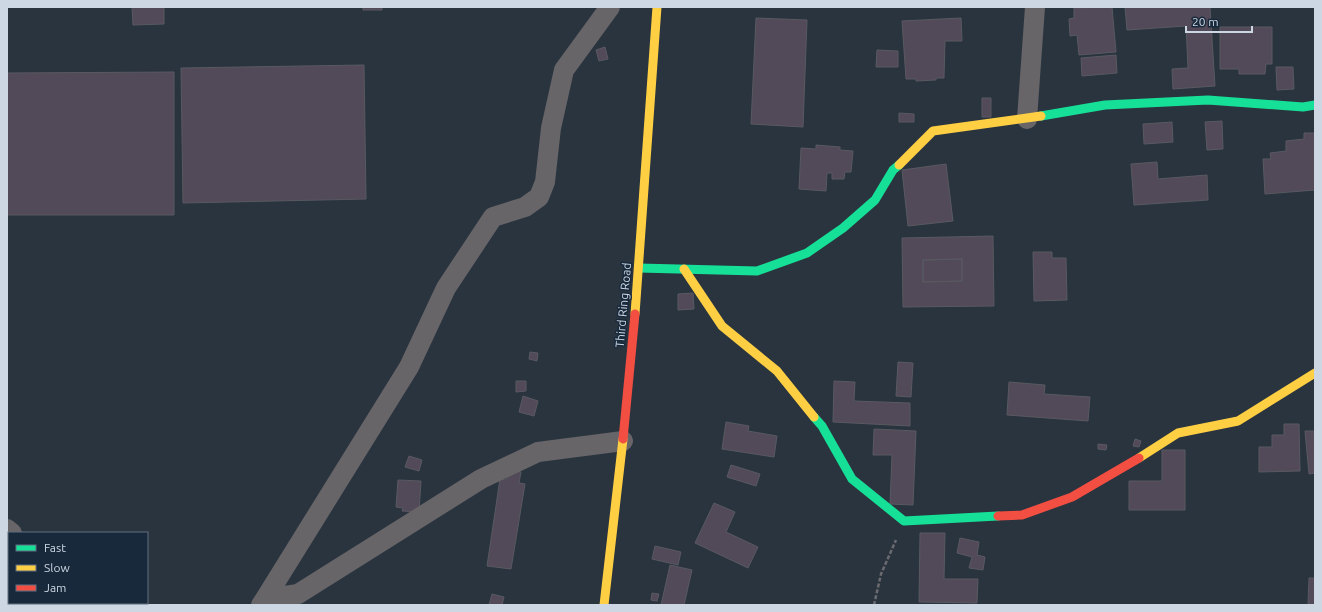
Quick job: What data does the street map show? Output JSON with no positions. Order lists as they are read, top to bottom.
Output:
{
  "streets": {
    "street": ["Third Ring Road"]
  },
  "legend": ["Fast", "Slow", "Jam"],
  "scale_bar": "20 m"
}
